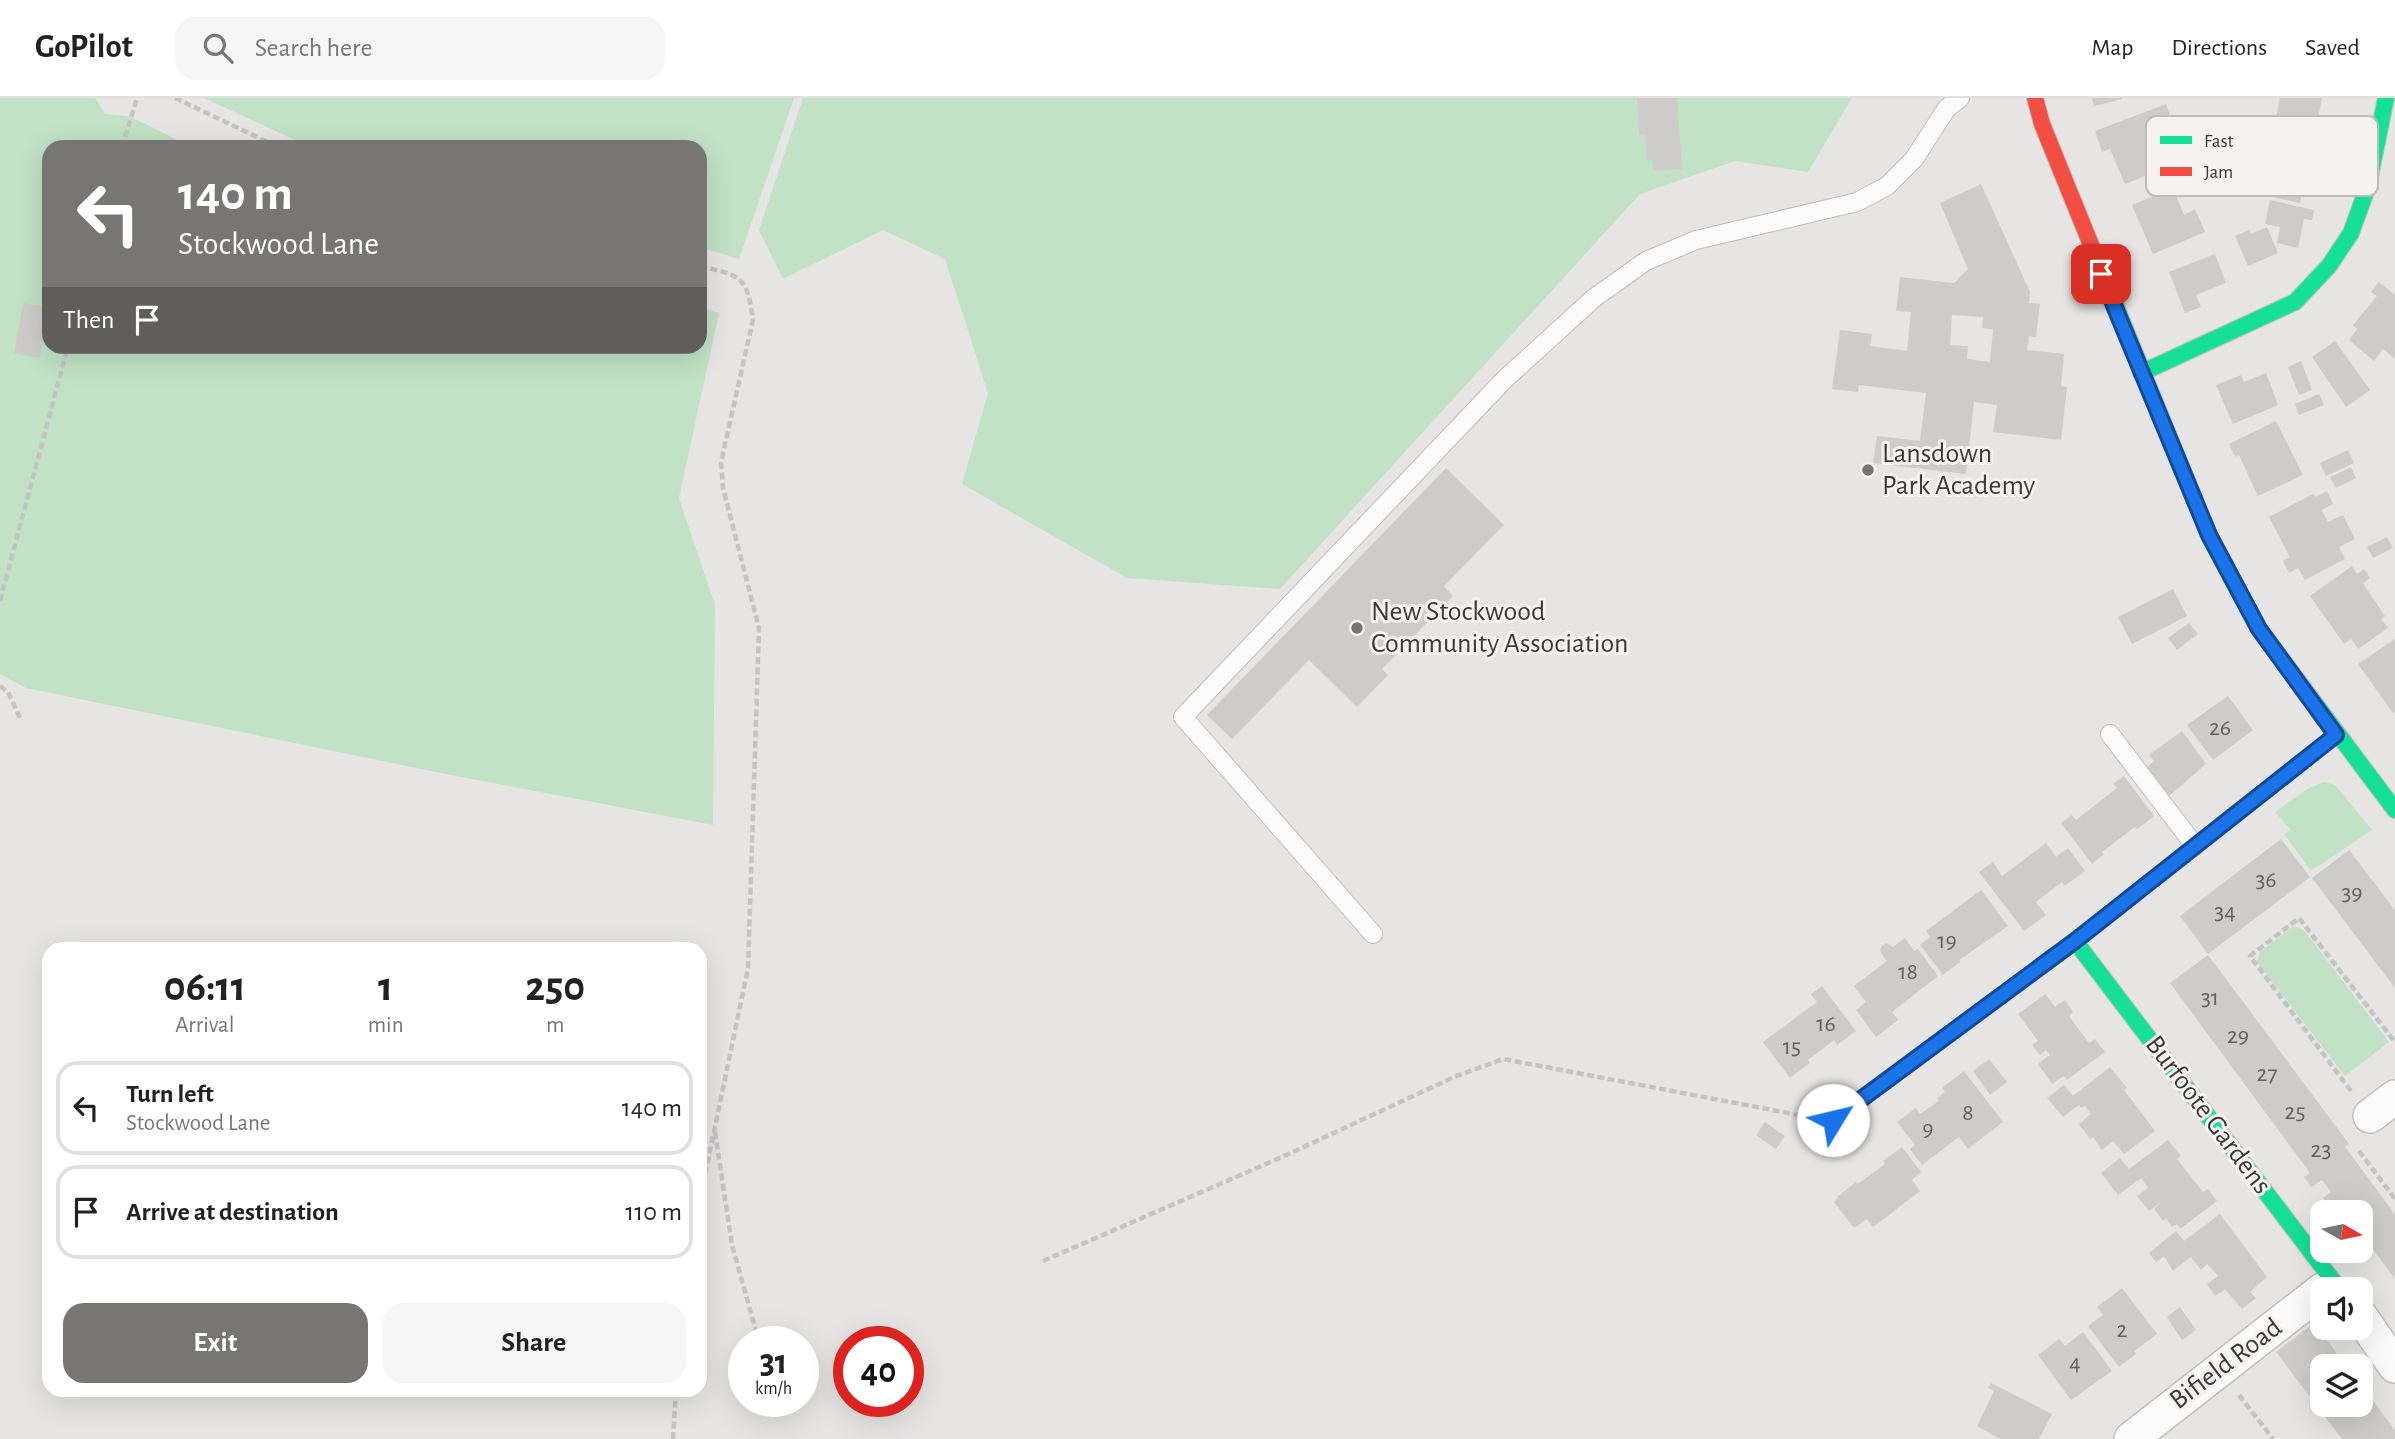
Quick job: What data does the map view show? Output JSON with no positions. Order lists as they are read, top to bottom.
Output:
{
  "streets": {
    "street": ["Burfoote Gardens", "Bifield Road"]
  },
  "places": ["Lansdown Park Academy", "New Stockwood Community Association"],
  "house_numbers": [
    "26",
    "36",
    "39",
    "34",
    "19",
    "18",
    "31",
    "16",
    "29",
    "15",
    "27",
    "25",
    "8",
    "9",
    "23",
    "2",
    "4"
  ],
  "legend": ["Fast", "Jam"],
  "north": "right",
  "page": {
    "header": "GoPilot",
    "search": "Search here",
    "nav": ["Map", "Directions", "Saved"],
    "turn": ["140 m", "Stockwood Lane"],
    "then": "Then",
    "eta": [
      "06:11",
      "Arrival",
      "1",
      "min",
      "250",
      "m"
    ],
    "list": [
      {
        "name": "Turn left",
        "note": "Stockwood Lane",
        "value": "140 m"
      },
      {
        "name": "Arrive at destination",
        "value": "110 m"
      }
    ],
    "buttons": ["Exit", "Share"],
    "speed": "31 km/h",
    "limit": "40"
  }
}
